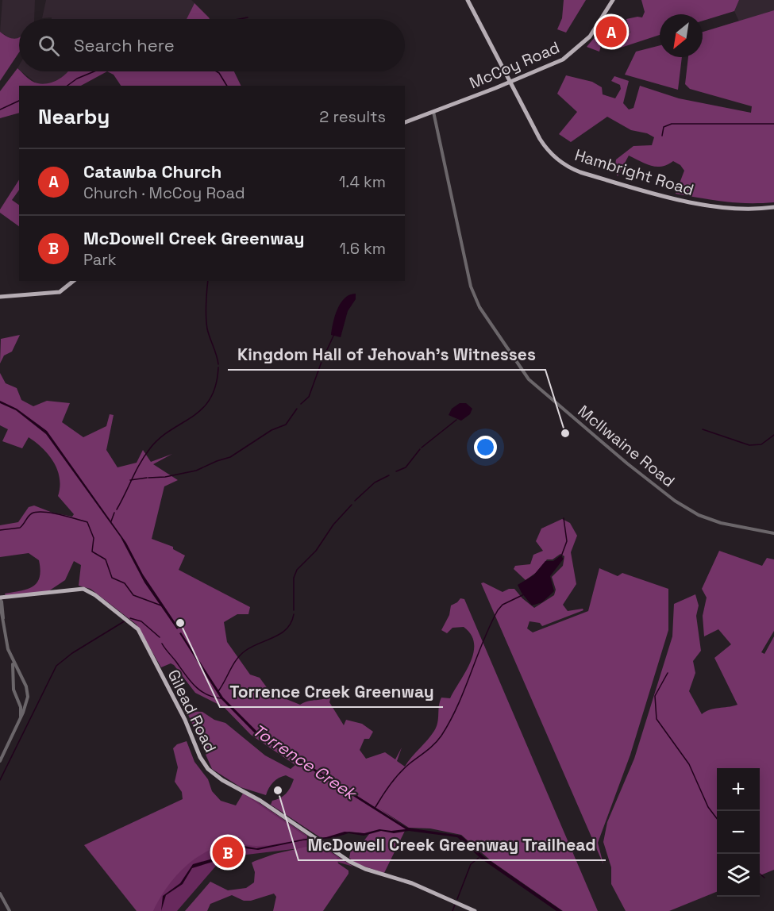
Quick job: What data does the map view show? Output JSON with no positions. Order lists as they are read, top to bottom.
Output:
{
  "streets": {
    "main road": ["McCoy Road", "Hambright Road", "Gilead Road"],
    "street": ["McIlwaine Road"]
  },
  "crossings": [
    ["McCoy Road", "Hambright Road"],
    ["McCoy Road", "McIlwaine Road"]
  ],
  "water": ["Torrence Creek"],
  "places": ["Kingdom Hall of Jehovah’s Witnesses", "Torrence Creek Greenway", "McDowell Creek Greenway Trailhead"],
  "north": "bottom left",
  "page": {
    "pins": ["A", "B"],
    "search": "Search here",
    "heading": ["Nearby", "2 results"],
    "list": [
      {
        "mark": "A",
        "name": "Catawba Church",
        "note": "Church · McCoy Road",
        "value": "1.4 km"
      },
      {
        "mark": "B",
        "name": "McDowell Creek Greenway",
        "note": "Park",
        "value": "1.6 km"
      }
    ],
    "map_buttons": ["+", "−"]
  }
}
